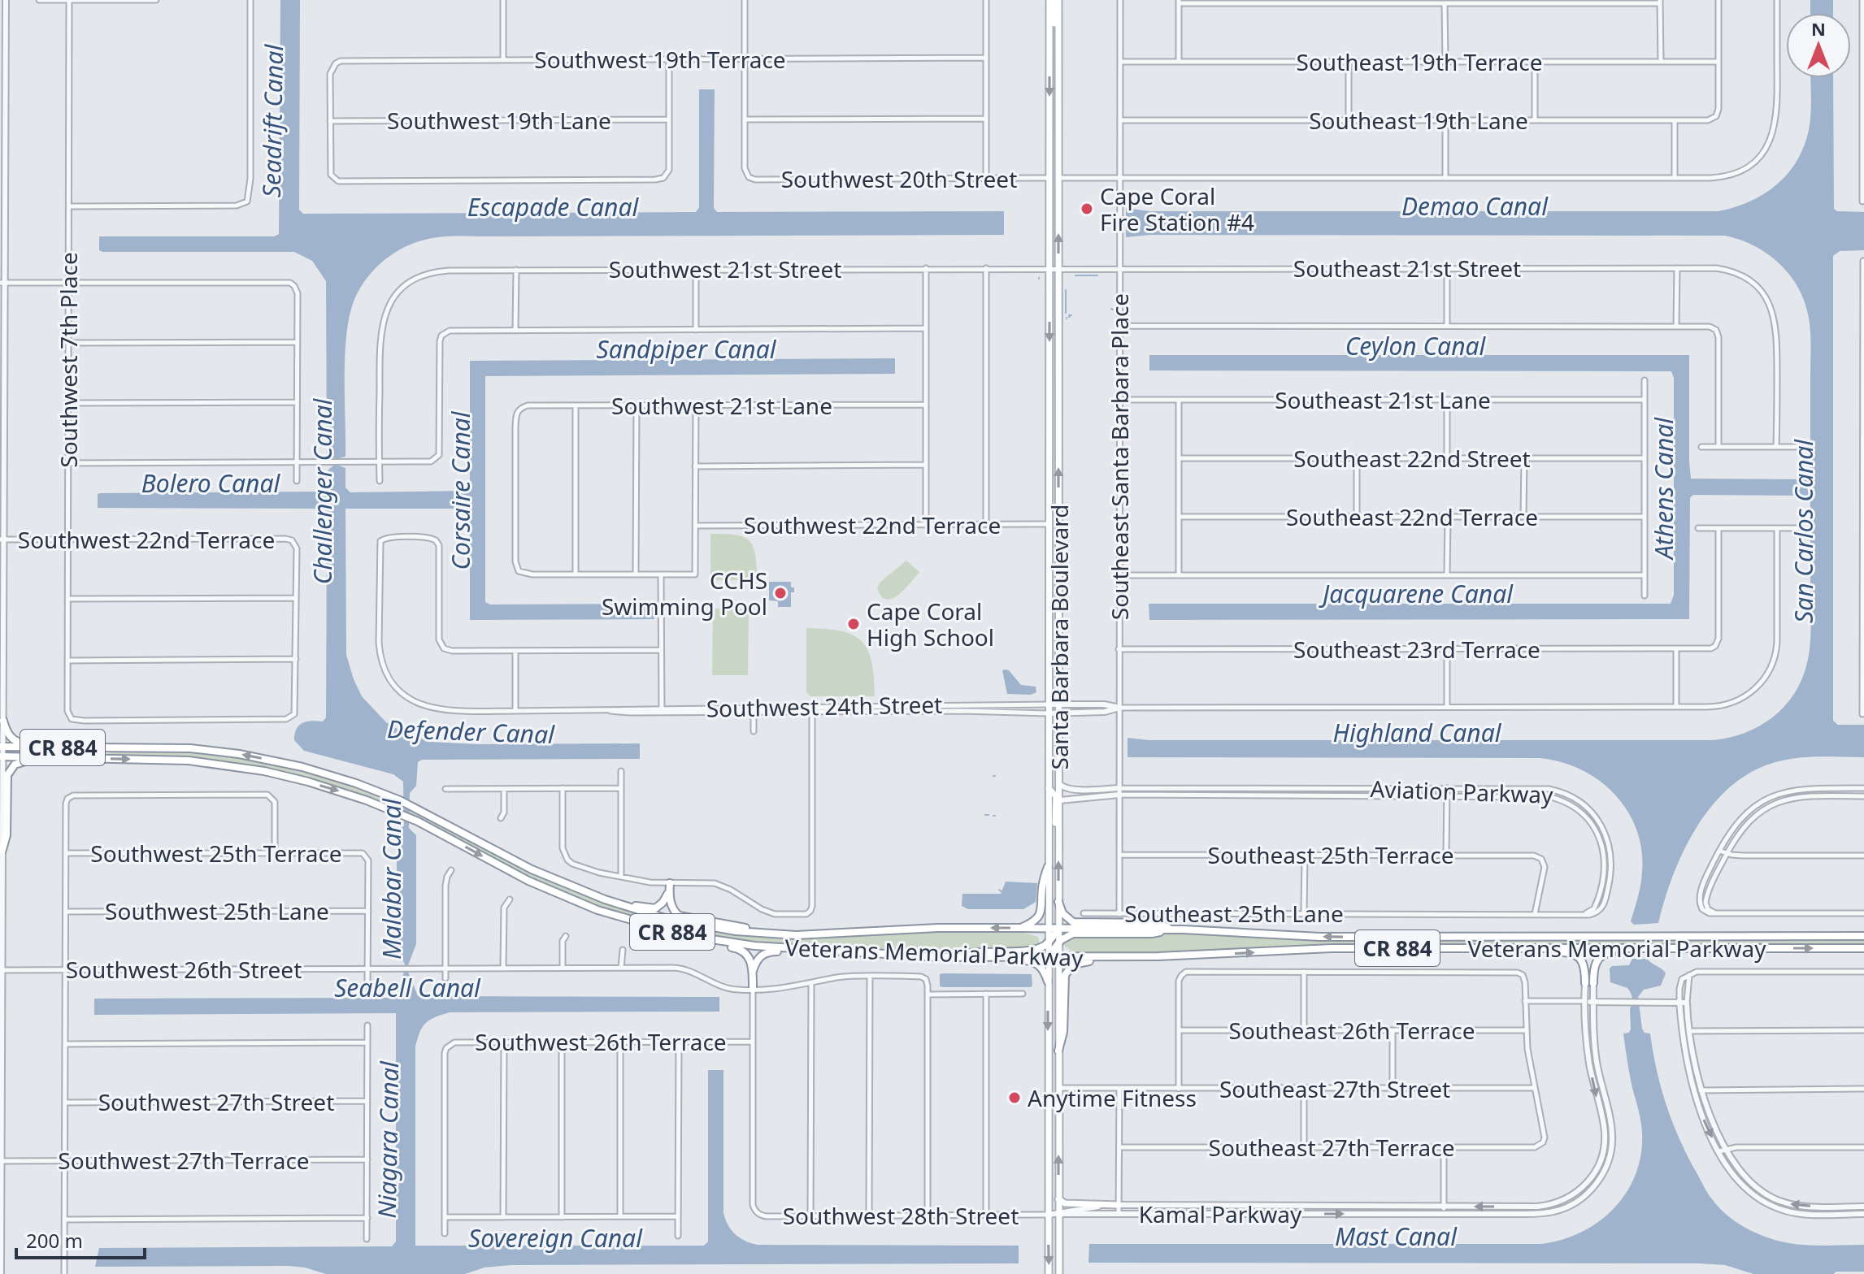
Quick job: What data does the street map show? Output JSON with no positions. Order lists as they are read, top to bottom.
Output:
{
  "streets": {
    "highway": ["CR 884", "Veterans Memorial Parkway"],
    "main road": ["Santa Barbara Boulevard"],
    "street": [
      "Southwest 19th Terrace",
      "Southeast 19th Terrace",
      "Southwest 19th Lane",
      "Southeast 19th Lane",
      "Southwest 20th Street",
      "Southeast 21st Street",
      "Southwest 21st Street",
      "Southwest 7th Place",
      "Southeast 21st Lane",
      "Southwest 21st Lane",
      "Southeast Santa Barbara Place",
      "Southeast 22nd Street",
      "Southeast 22nd Terrace",
      "Southwest 22nd Terrace",
      "Southeast 23rd Terrace",
      "Southwest 24th Street",
      "Aviation Parkway",
      "Southwest 25th Terrace",
      "Southeast 25th Terrace",
      "Southwest 25th Lane",
      "Southeast 25th Lane",
      "Southwest 26th Street",
      "Southeast 26th Terrace",
      "Southwest 26th Terrace",
      "Southeast 27th Street",
      "Southwest 27th Street",
      "Southeast 27th Terrace",
      "Southwest 27th Terrace",
      "Kamal Parkway",
      "Southwest 28th Street"
    ]
  },
  "crossings": [
    ["Southwest 19th Terrace", "Southwest 19th Lane"],
    ["Southeast 19th Terrace", "Southeast 19th Lane"],
    ["Southeast 19th Terrace", "Southeast Santa Barbara Place"],
    ["Southeast 19th Lane", "Southeast Santa Barbara Place"],
    ["Southwest 20th Street", "Santa Barbara Boulevard"],
    ["Southeast 21st Street", "Southwest 21st Street"],
    ["Southeast 21st Street", "Southeast Santa Barbara Place"],
    ["Southeast 21st Street", "Santa Barbara Boulevard"],
    ["Southwest 21st Street", "Santa Barbara Boulevard"],
    ["Southwest 7th Place", "Southwest 22nd Terrace"],
    ["Southeast 21st Lane", "Southeast Santa Barbara Place"],
    ["Southeast Santa Barbara Place", "Southeast 23rd Terrace"],
    ["Southeast Santa Barbara Place", "Aviation Parkway"],
    ["Southeast Santa Barbara Place", "Southeast 25th Terrace"],
    ["Southeast Santa Barbara Place", "Southeast 25th Lane"],
    ["Southwest 22nd Terrace", "Santa Barbara Boulevard"],
    ["Santa Barbara Boulevard", "Southwest 24th Street"],
    ["Santa Barbara Boulevard", "Aviation Parkway"],
    ["Santa Barbara Boulevard", "Veterans Memorial Parkway"],
    ["Santa Barbara Boulevard", "Southeast 27th Street"],
    ["Santa Barbara Boulevard", "Kamal Parkway"],
    ["Santa Barbara Boulevard", "Southwest 28th Street"],
    ["Aviation Parkway", "Southeast 25th Lane"],
    ["Southwest 25th Terrace", "Southwest 25th Lane"],
    ["Southeast 25th Terrace", "Southeast 25th Lane"],
    ["Southwest 26th Terrace", "Southwest 28th Street"],
    ["Southeast 27th Street", "Southeast 27th Terrace"],
    ["Kamal Parkway", "Southwest 28th Street"]
  ],
  "water": [
    "Seadrift Canal",
    "Demao Canal",
    "Escapade Canal",
    "Ceylon Canal",
    "Sandpiper Canal",
    "Bolero Canal",
    "Athens Canal",
    "Corsaire Canal",
    "Challenger Canal",
    "San Carlos Canal",
    "Jacquarene Canal",
    "Defender Canal",
    "Highland Canal",
    "Malabar Canal",
    "Seabell Canal",
    "Niagara Canal",
    "Mast Canal",
    "Sovereign Canal"
  ],
  "places": [
    "Cape Coral Fire Station #4",
    "CCHS Swimming Pool",
    "Cape Coral High School",
    "Anytime Fitness"
  ],
  "scale_bar": "200 m",
  "north": "top"
}
